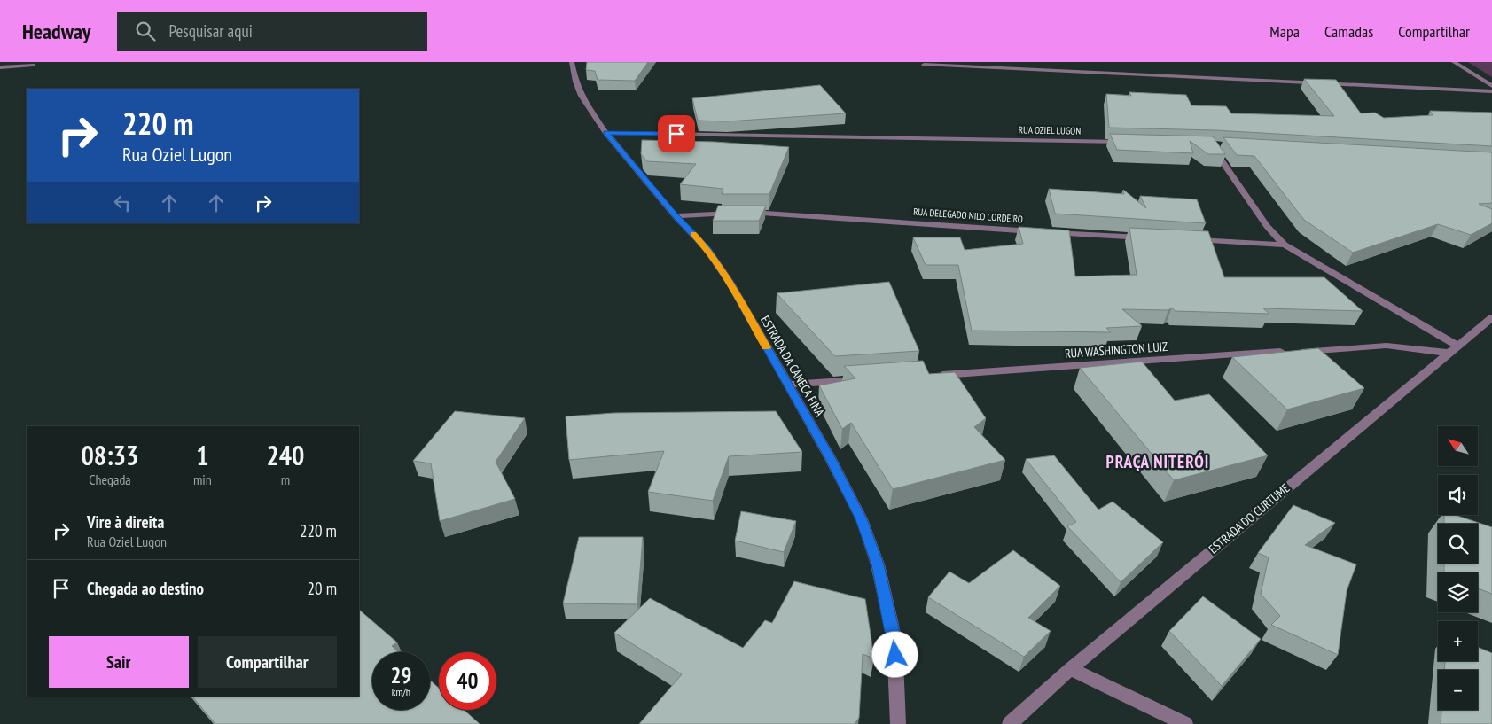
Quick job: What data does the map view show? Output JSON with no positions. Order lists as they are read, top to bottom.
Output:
{
  "streets": {
    "street": [
      "RUA OZIEL LUGON",
      "RUA DELEGADO NILO CORDEIRO",
      "RUA WASHINGTON LUIZ",
      "ESTRADA DA CANECA FINA",
      "ESTRADA DO CURTUME"
    ]
  },
  "crossings": [
    ["RUA OZIEL LUGON", "ESTRADA DA CANECA FINA"],
    ["RUA DELEGADO NILO CORDEIRO", "ESTRADA DA CANECA FINA"],
    ["RUA WASHINGTON LUIZ", "ESTRADA DO CURTUME"]
  ],
  "districts": ["PRAÇA NITERÓI"],
  "north": "top left",
  "page": {
    "header": "Headway",
    "search": "Pesquisar aqui",
    "nav": ["Mapa", "Camadas", "Compartilhar"],
    "turn": ["220 m", "Rua Oziel Lugon"],
    "map_buttons": ["+", "−"],
    "eta": [
      "08:33",
      "Chegada",
      "1",
      "min",
      "240",
      "m"
    ],
    "list": [
      {
        "name": "Vire à direita",
        "note": "Rua Oziel Lugon",
        "value": "220 m"
      },
      {
        "name": "Chegada ao destino",
        "value": "20 m"
      }
    ],
    "buttons": ["Sair", "Compartilhar"],
    "speed": "29 km/h",
    "limit": "40"
  }
}
